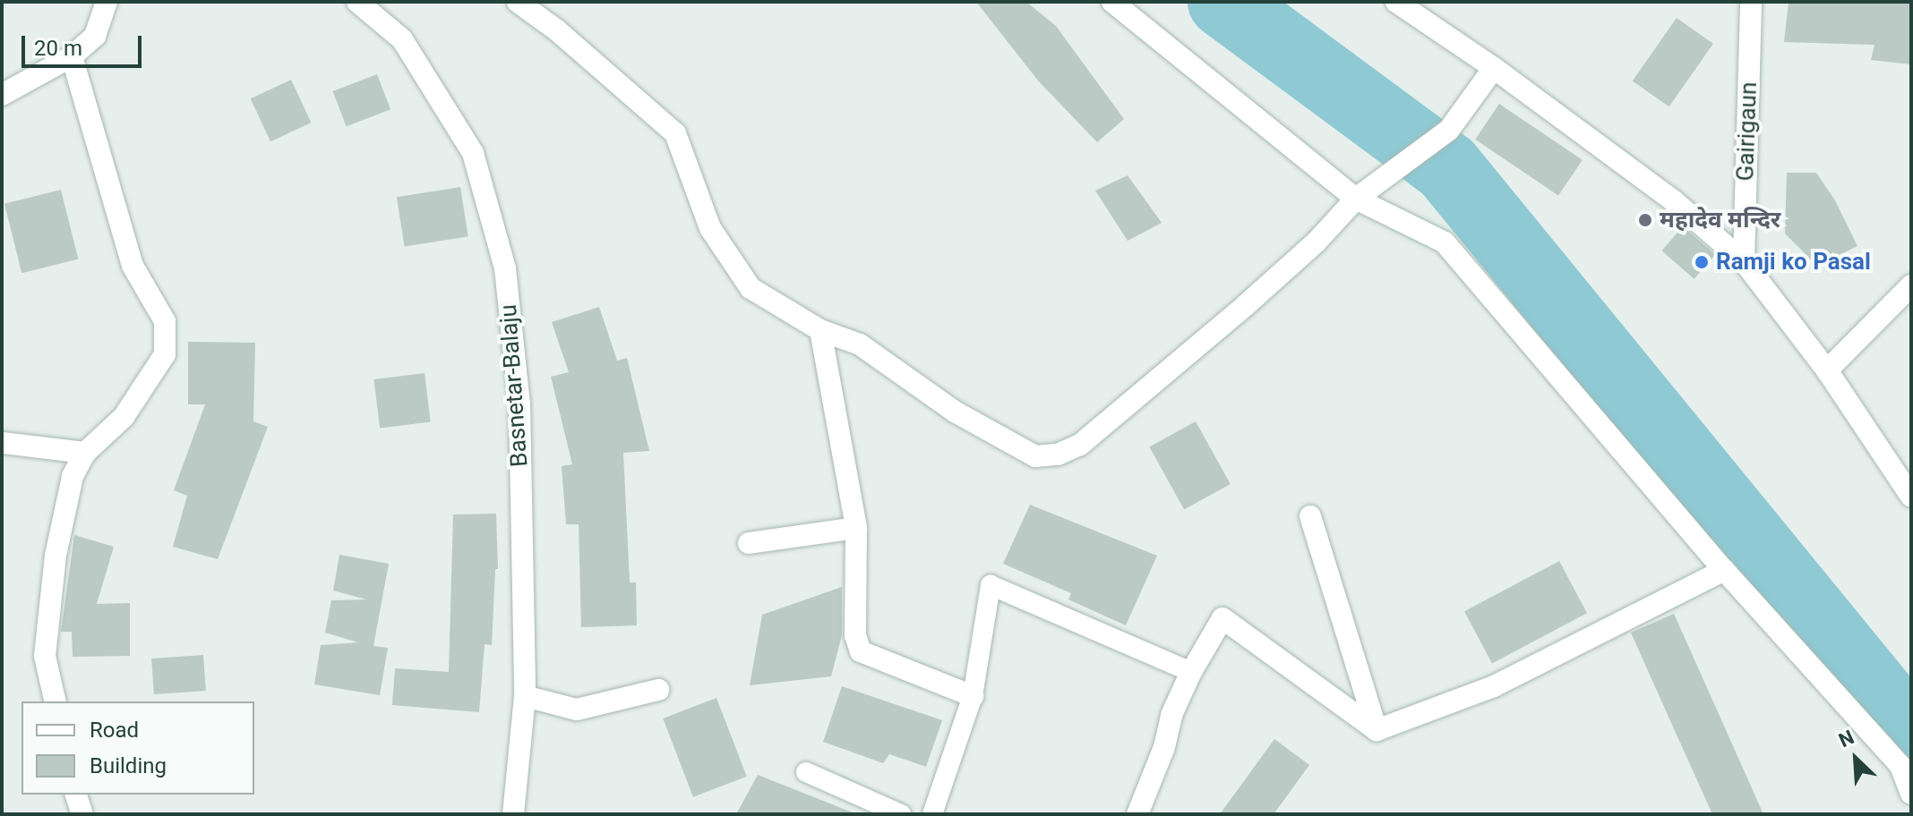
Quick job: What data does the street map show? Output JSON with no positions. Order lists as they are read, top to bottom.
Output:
{
  "streets": {
    "street": ["Gairigaun", "Basnetar-Balaju"]
  },
  "places": ["महादेव मन्दिर", "Ramji ko Pasal"],
  "legend": ["Road", "Building"],
  "scale_bar": "20 m",
  "north": "top left"
}
